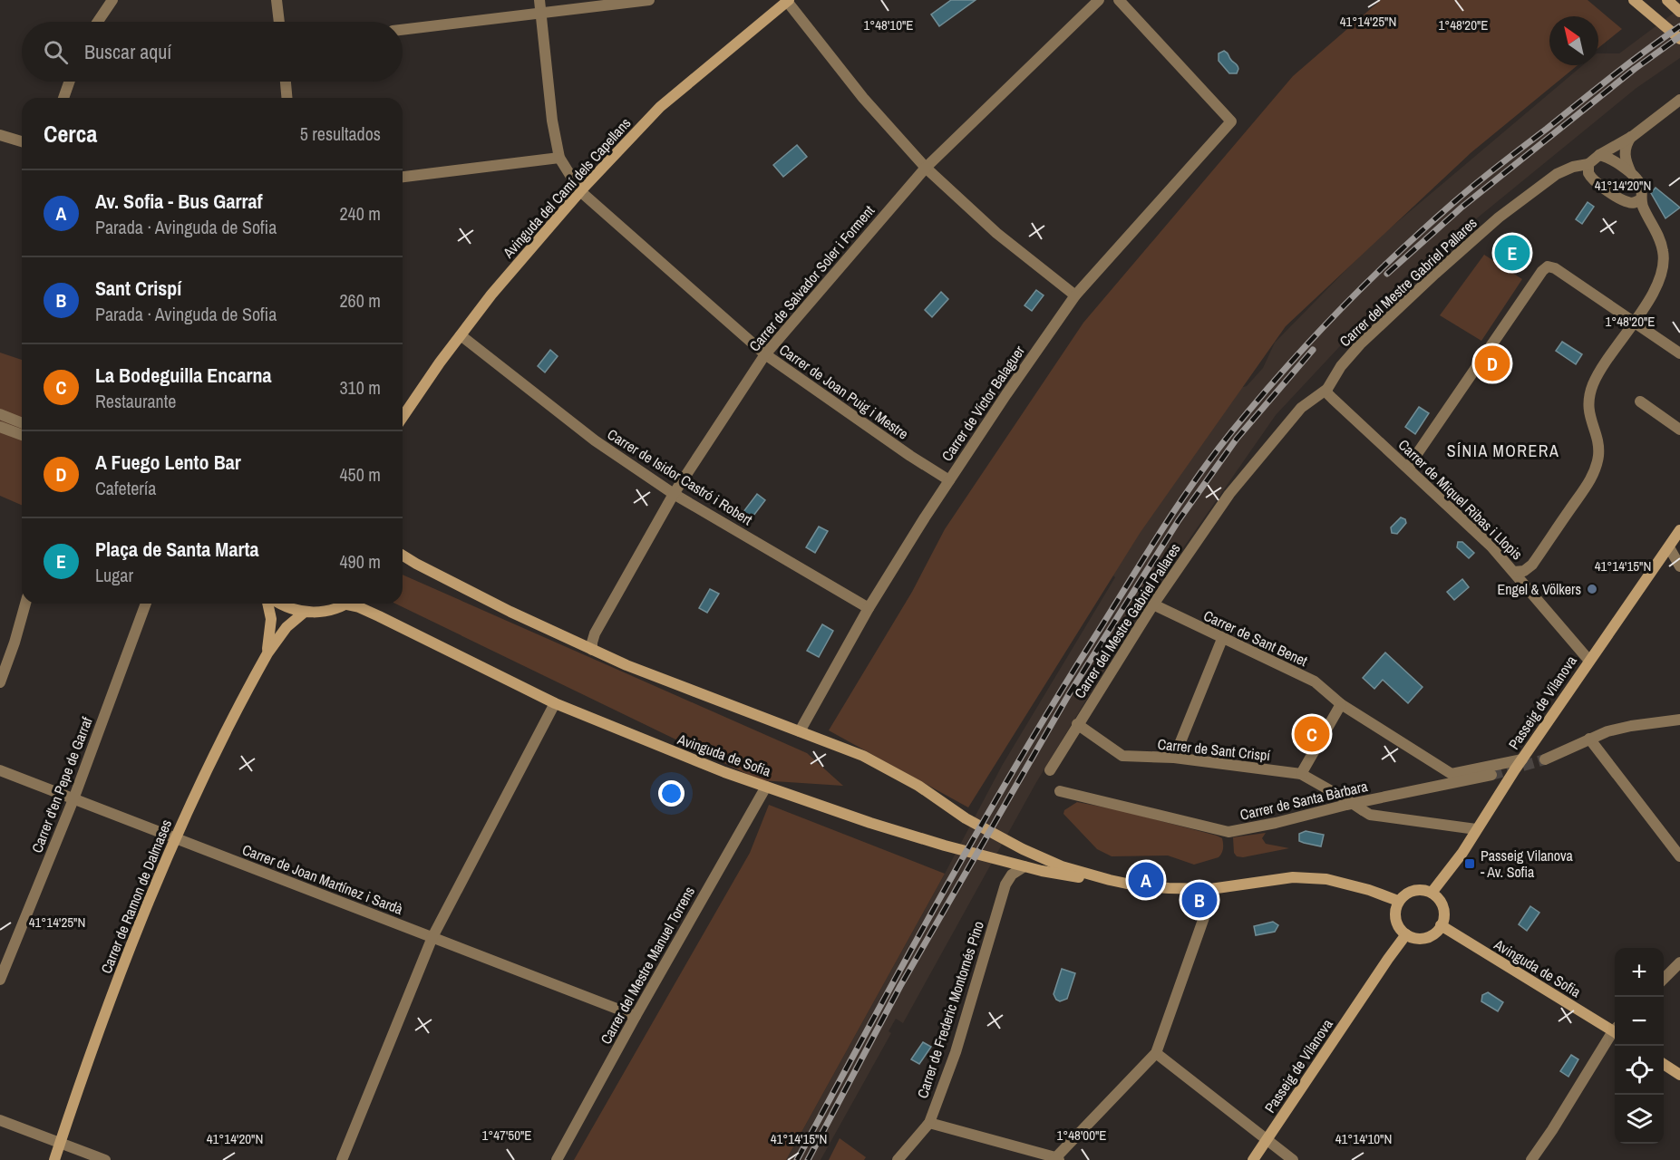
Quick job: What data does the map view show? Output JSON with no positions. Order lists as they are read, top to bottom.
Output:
{
  "streets": {
    "street": [
      "Avinguda del Camí dels Capellans",
      "Carrer de Salvador Soler i Forment",
      "Carrer del Mestre Gabriel Pallares",
      "Carrer de Joan Puig i Mestre",
      "Carrer de Víctor Balaguer",
      "Carrer de Isidor Castró i Robert",
      "Carrer de Miquel Ribas i Llopis",
      "Carrer de Sant Benet",
      "Passeig de Vilanova",
      "Carrer de Sant Crispí",
      "Avinguda de Sofia",
      "Carrer d'en Pepe de Garraf",
      "Carrer de Santa Bàrbara",
      "Carrer de Joan Martínez i Sardà",
      "Carrer de Ramon de Dalmases",
      "Carrer del Mestre Manuel Torrens",
      "Carrer de Frederic Montornés Pino"
    ]
  },
  "crossings": [
    ["Avinguda del Camí dels Capellans", "Carrer de Joan Puig i Mestre"],
    ["Avinguda del Camí dels Capellans", "Carrer de Isidor Castró i Robert"],
    ["Carrer de Salvador Soler i Forment", "Carrer de Joan Puig i Mestre"],
    ["Carrer de Salvador Soler i Forment", "Carrer de Isidor Castró i Robert"],
    ["Carrer de Salvador Soler i Forment", "Avinguda de Sofia"],
    ["Carrer del Mestre Gabriel Pallares", "Carrer de Miquel Ribas i Llopis"],
    ["Carrer del Mestre Gabriel Pallares", "Carrer de Sant Benet"],
    ["Carrer del Mestre Gabriel Pallares", "Carrer de Sant Crispí"],
    ["Carrer de Joan Puig i Mestre", "Carrer de Víctor Balaguer"],
    ["Carrer de Víctor Balaguer", "Carrer de Isidor Castró i Robert"],
    ["Carrer de Víctor Balaguer", "Avinguda de Sofia"],
    ["Carrer de Miquel Ribas i Llopis", "Passeig de Vilanova"],
    ["Carrer de Sant Benet", "Passeig de Vilanova"],
    ["Passeig de Vilanova", "Carrer de Sant Crispí"],
    ["Passeig de Vilanova", "Avinguda de Sofia"],
    ["Avinguda de Sofia", "Carrer del Mestre Manuel Torrens"],
    ["Avinguda de Sofia", "Carrer de Frederic Montornés Pino"],
    ["Carrer d'en Pepe de Garraf", "Carrer de Joan Martínez i Sardà"],
    ["Carrer de Joan Martínez i Sardà", "Carrer de Ramon de Dalmases"],
    ["Carrer de Joan Martínez i Sardà", "Carrer del Mestre Manuel Torrens"]
  ],
  "districts": ["SÍNIA MORERA"],
  "places": {
    "other": ["Engel & Völkers"],
    "transit": ["Passeig Vilanova - Av. Sofia"]
  },
  "north": "top left",
  "page": {
    "search": "Buscar aquí",
    "heading": ["Cerca", "5 resultados"],
    "list": [
      {
        "mark": "A",
        "name": "Av. Sofia - Bus Garraf",
        "note": "Parada · Avinguda de Sofia",
        "value": "240 m"
      },
      {
        "mark": "B",
        "name": "Sant Crispí",
        "note": "Parada · Avinguda de Sofia",
        "value": "260 m"
      },
      {
        "mark": "C",
        "name": "La Bodeguilla Encarna",
        "note": "Restaurante",
        "value": "310 m"
      },
      {
        "mark": "D",
        "name": "A Fuego Lento Bar",
        "note": "Cafetería",
        "value": "450 m"
      },
      {
        "mark": "E",
        "name": "Plaça de Santa Marta",
        "note": "Lugar",
        "value": "490 m"
      }
    ],
    "pins": [
      "E",
      "D",
      "C",
      "A",
      "B"
    ],
    "map_buttons": ["+", "−"]
  },
  "coordinates": [
    "41°14'25\"N",
    "1°48'10\"E",
    "1°48'20\"E",
    "41°14'20\"N",
    "41°14'15\"N",
    "1°47'50\"E",
    "1°48'00\"E",
    "41°14'10\"N"
  ]
}
